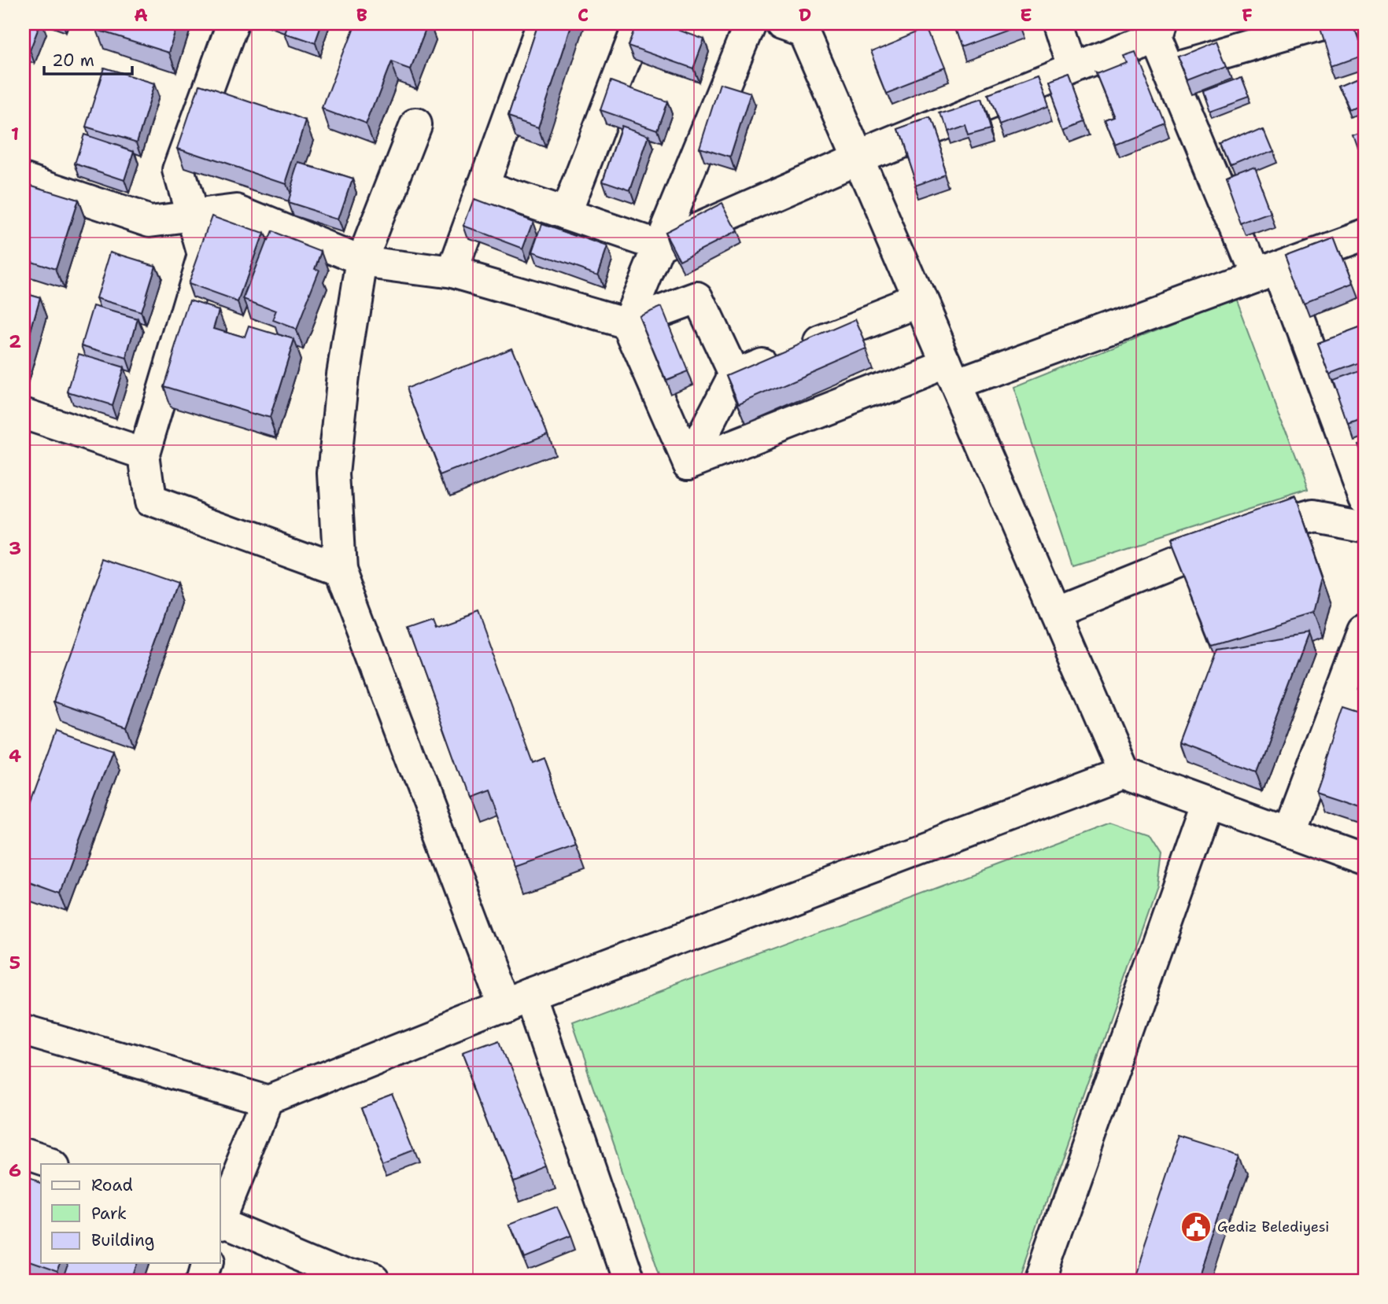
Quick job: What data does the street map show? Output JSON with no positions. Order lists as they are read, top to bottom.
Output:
{
  "places": {
    "public building": ["Gediz Belediyesi"]
  },
  "legend": ["Road", "Park", "Building"],
  "scale_bar": "20 m",
  "grid": {
    "columns": [
      "A",
      "B",
      "C",
      "D",
      "E",
      "F"
    ],
    "rows": [
      "1",
      "2",
      "3",
      "4",
      "5",
      "6"
    ]
  }
}
